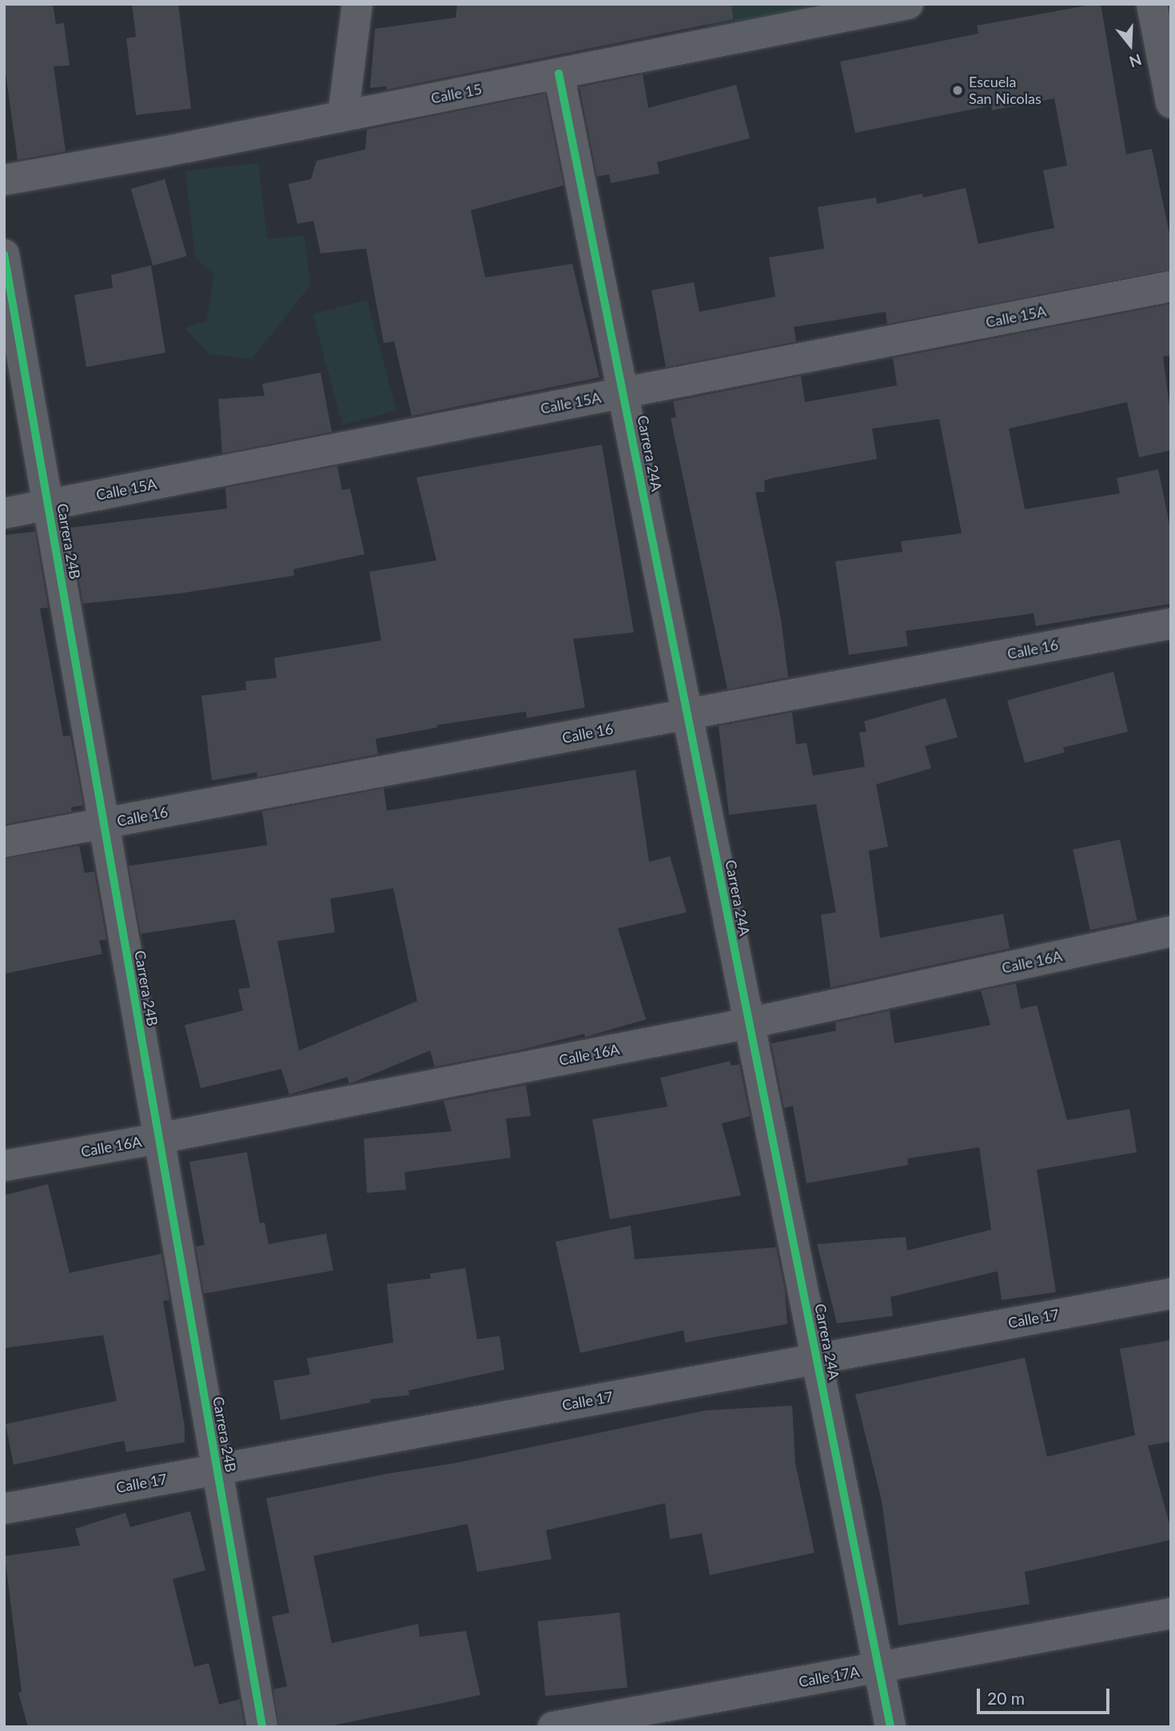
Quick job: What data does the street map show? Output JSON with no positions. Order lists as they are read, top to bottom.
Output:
{
  "streets": {
    "street": [
      "Calle 15",
      "Calle 15A",
      "Carrera 24A",
      "Carrera 24B",
      "Calle 16",
      "Calle 16A",
      "Calle 17",
      "Calle 17A"
    ]
  },
  "crossings": [
    ["Calle 15", "Carrera 24A"],
    ["Calle 15A", "Carrera 24A"],
    ["Calle 15A", "Carrera 24B"],
    ["Carrera 24A", "Calle 16"],
    ["Carrera 24A", "Calle 16A"],
    ["Carrera 24A", "Calle 17"],
    ["Carrera 24A", "Calle 17A"],
    ["Carrera 24B", "Calle 16"],
    ["Carrera 24B", "Calle 16A"],
    ["Carrera 24B", "Calle 17"]
  ],
  "places": ["Escuela San Nicolas"],
  "scale_bar": "20 m",
  "north": "bottom"
}
